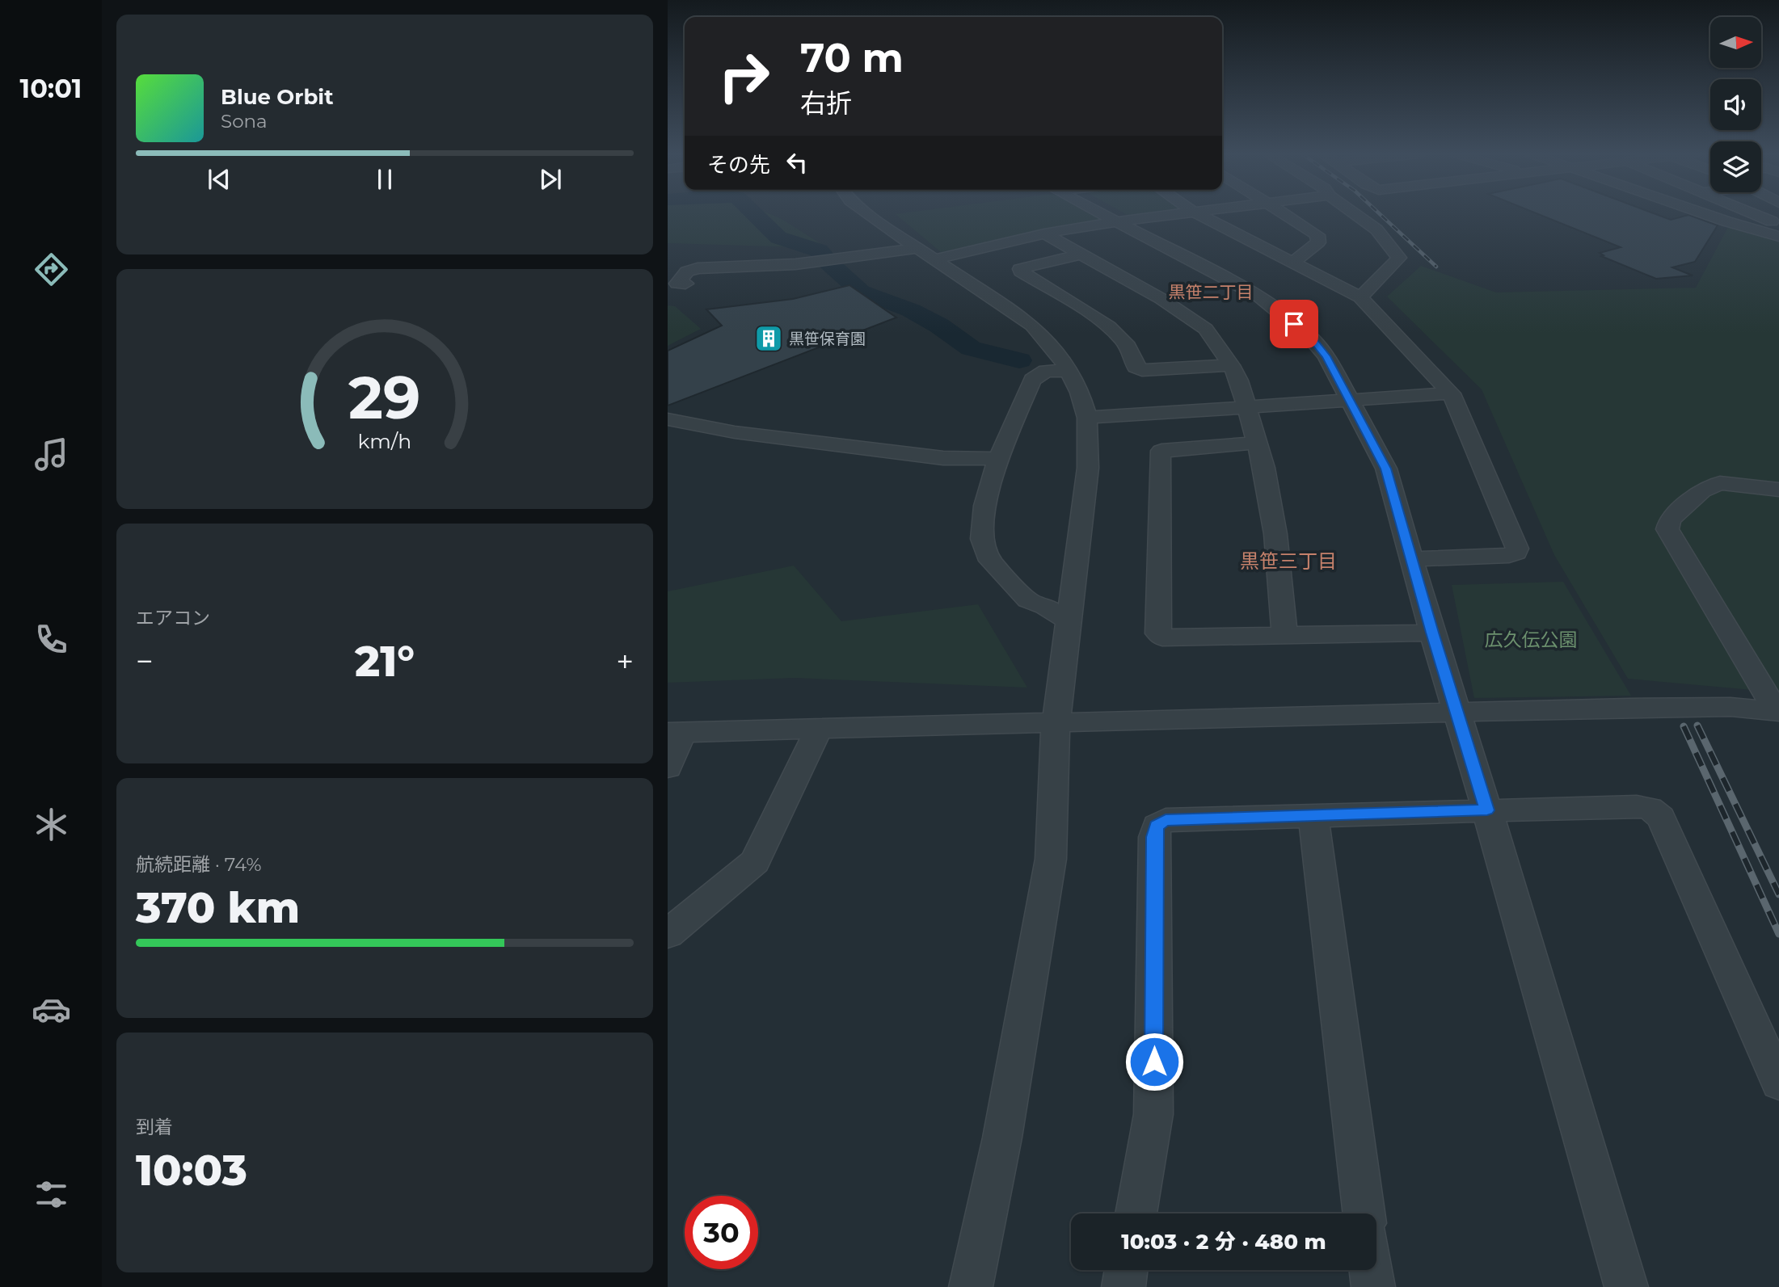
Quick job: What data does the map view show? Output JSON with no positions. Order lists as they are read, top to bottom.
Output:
{
  "districts": ["黒笹二丁目", "黒笹三丁目"],
  "parks": ["広久伝公園"],
  "places": {
    "building": ["黒笹保育園"]
  },
  "north": "right",
  "page": {
    "tabs": "10:01",
    "turn": ["70 m", "右折"],
    "song": ["Blue Orbit", "Sona"],
    "then": "その先",
    "tile": [
      "エアコン",
      ["航続距離 · 74%", "370 km"],
      ["到着", "10:03"]
    ],
    "heat": ["−", "21°", "+"],
    "limit": "30",
    "trip": "10:03 · 2 分 · 480 m",
    "gauge": ["29", "km/h"]
  }
}
